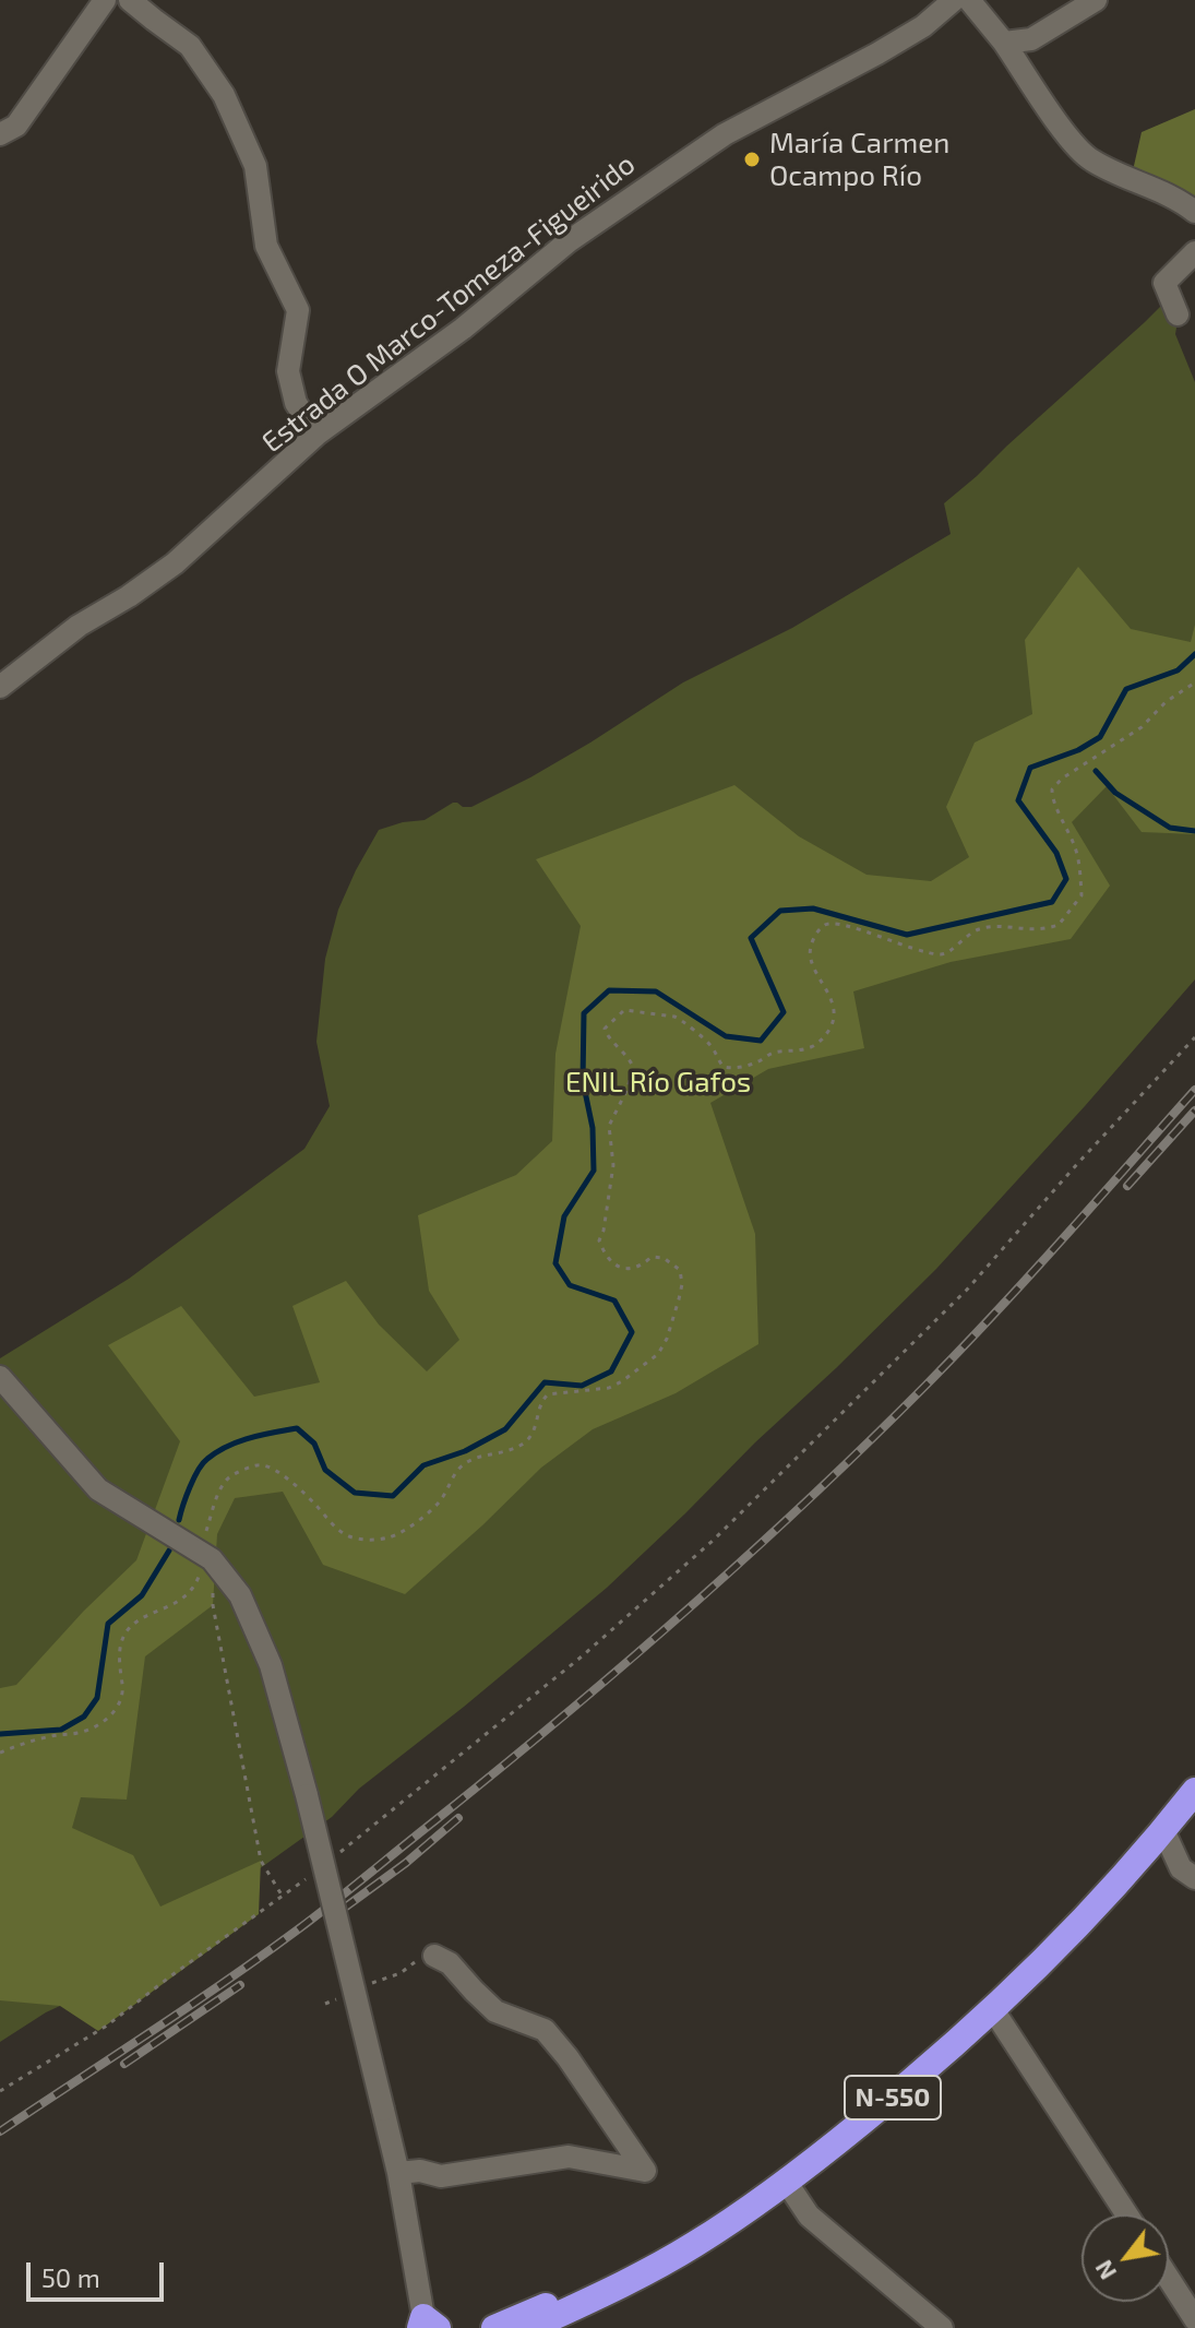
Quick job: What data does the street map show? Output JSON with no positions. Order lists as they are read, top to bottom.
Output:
{
  "streets": {
    "highway": ["N-550"],
    "street": ["Estrada O Marco-Tomeza-Figueirido"]
  },
  "parks": ["ENIL Río Gafos"],
  "places": ["María Carmen Ocampo Río"],
  "scale_bar": "50 m",
  "north": "bottom left"
}
